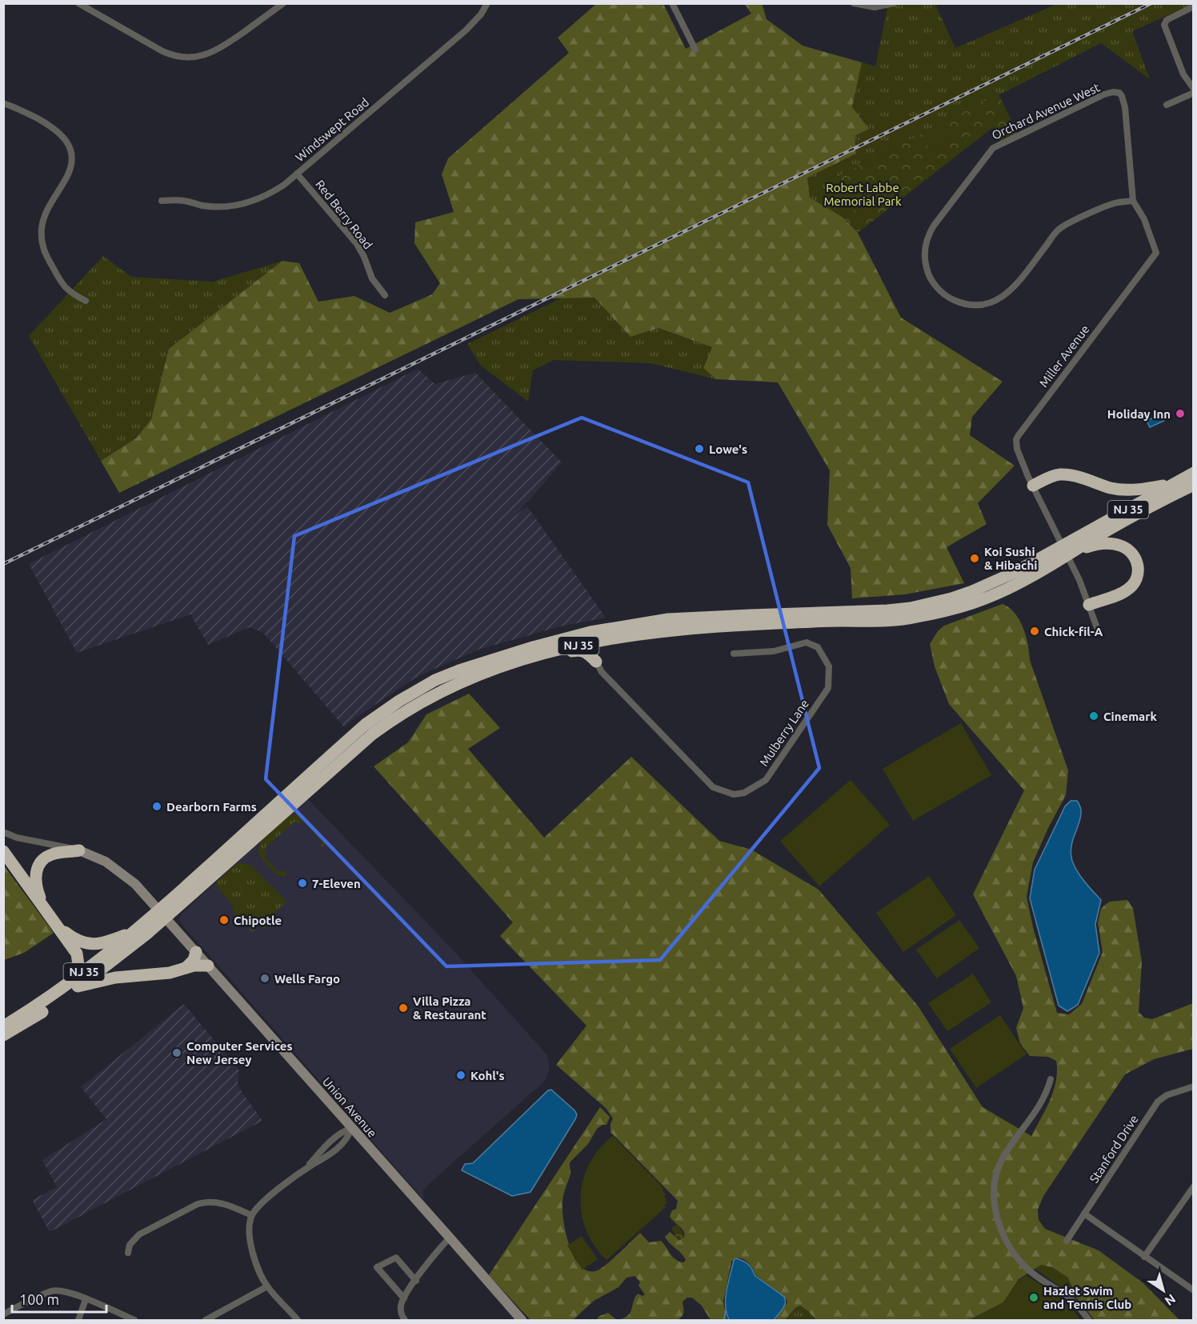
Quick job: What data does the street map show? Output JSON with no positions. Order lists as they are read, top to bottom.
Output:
{
  "streets": {
    "highway": ["NJ 35"],
    "street": [
      "Orchard Avenue West",
      "Windswept Road",
      "Red Berry Road",
      "Miller Avenue",
      "Mulberry Lane",
      "Union Avenue",
      "Stanford Drive"
    ]
  },
  "crossings": [
    ["Orchard Avenue West", "Miller Avenue"],
    ["Windswept Road", "Red Berry Road"],
    ["Miller Avenue", "NJ 35"],
    ["NJ 35", "Union Avenue"]
  ],
  "parks": ["Robert Labbe Memorial Park"],
  "places": [
    "Holiday Inn",
    "Lowe's",
    "Koi Sushi & Hibachi",
    "Chick-fil-A",
    "Cinemark",
    "Dearborn Farms",
    "7-Eleven",
    "Chipotle",
    "Wells Fargo",
    "Villa Pizza & Restaurant",
    "Computer Services New Jersey",
    "Kohl's",
    "Hazlet Swim and Tennis Club"
  ],
  "scale_bar": "100 m",
  "north": "bottom right"
}
